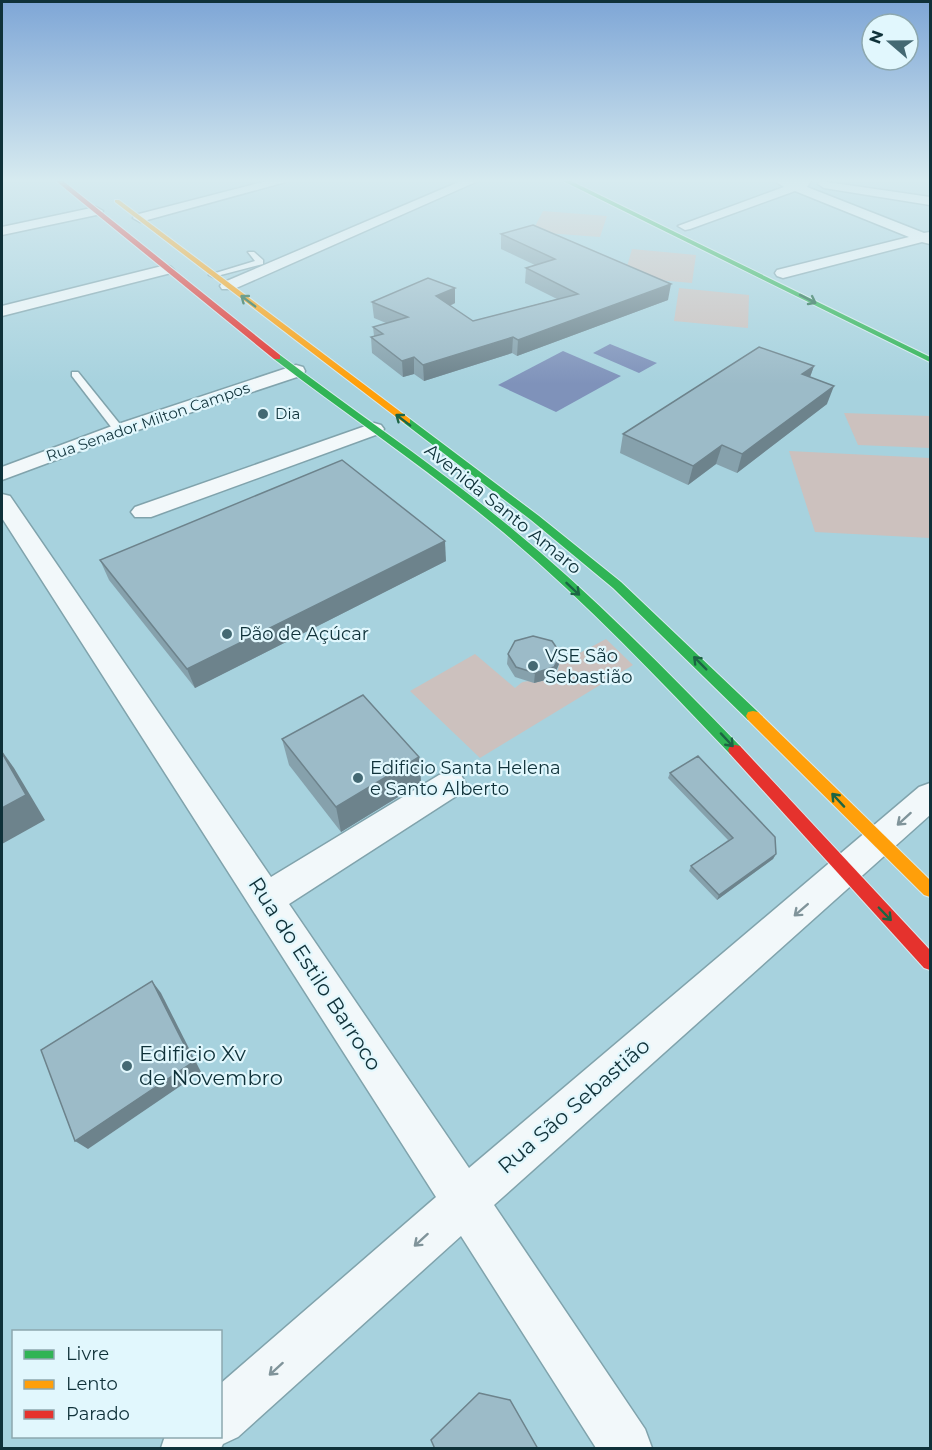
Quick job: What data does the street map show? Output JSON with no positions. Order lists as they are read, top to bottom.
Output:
{
  "streets": {
    "main road": ["Avenida Santo Amaro"],
    "street": ["Rua Senador Milton Campos", "Rua do Estilo Barroco", "Rua São Sebastião"]
  },
  "crossings": [
    ["Rua Senador Milton Campos", "Avenida Santo Amaro"],
    ["Avenida Santo Amaro", "Rua São Sebastião"],
    ["Rua do Estilo Barroco", "Rua São Sebastião"]
  ],
  "one_way": ["Rua São Sebastião"],
  "places": [
    "Dia",
    "Pão de Açúcar",
    "VSE São Sebastião",
    "Edificio Santa Helena e Santo Alberto",
    "Edificio Xv de Novembro"
  ],
  "legend": ["Livre", "Lento", "Parado"],
  "north": "left"
}
